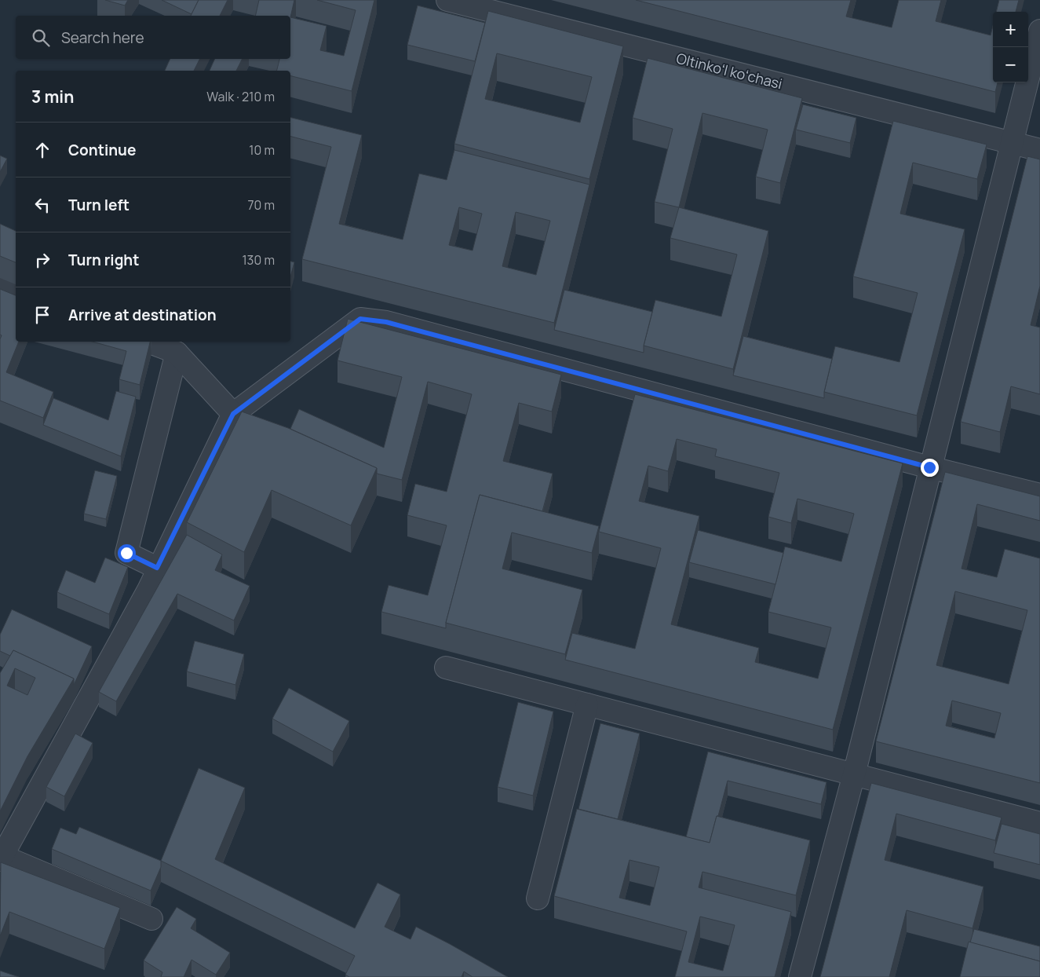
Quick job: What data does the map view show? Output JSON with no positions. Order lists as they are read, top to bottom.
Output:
{
  "streets": {
    "street": ["Oltinkoʻl koʻchasi"]
  },
  "page": {
    "map_buttons": ["+", "−"],
    "search": "Search here",
    "heading": ["3 min", "Walk · 210 m"],
    "list": [
      ["Continue", "10 m"],
      ["Turn left", "70 m"],
      ["Turn right", "130 m"],
      "Arrive at destination"
    ]
  }
}
